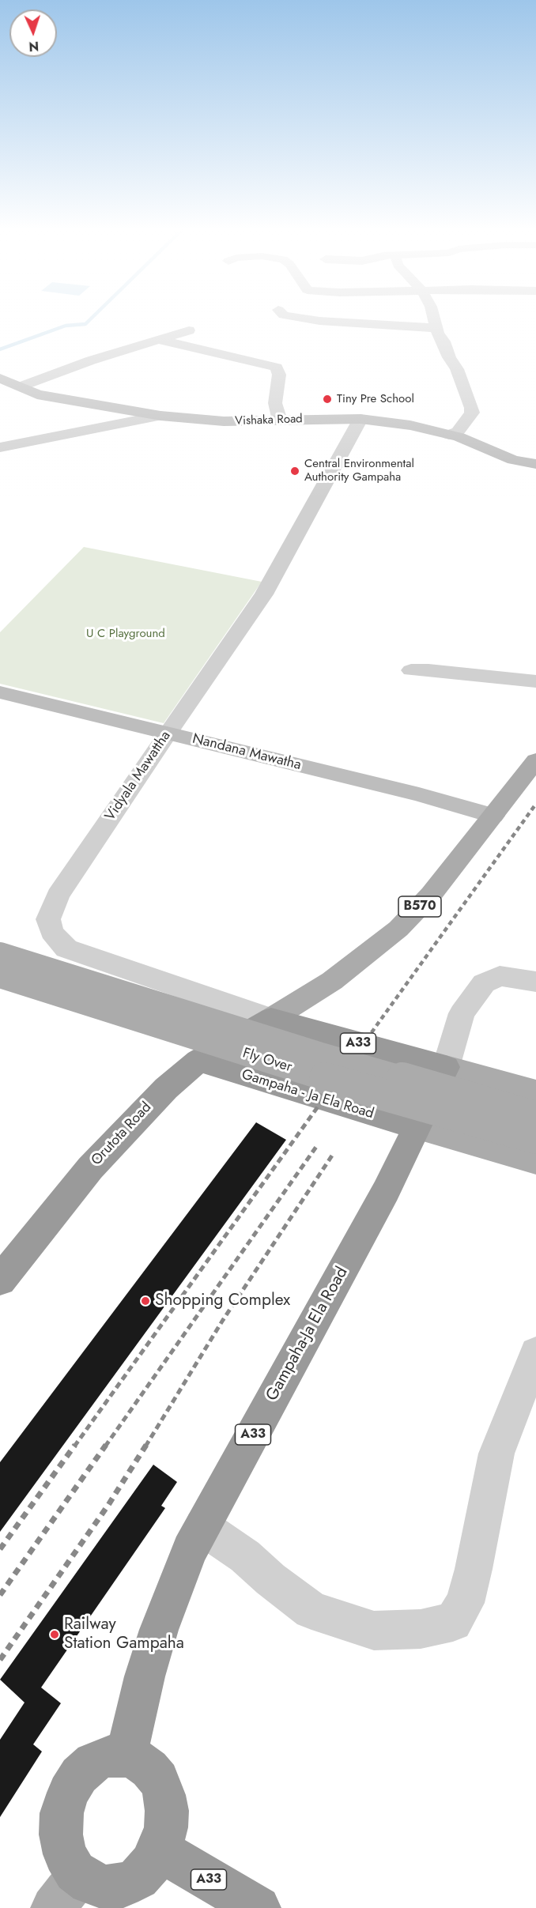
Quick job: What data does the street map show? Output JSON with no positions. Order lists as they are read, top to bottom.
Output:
{
  "streets": {
    "highway": [
      "A33",
      "Gampaha - Ja Ela Road",
      "Orutota Road",
      "Gampaha-Ja Ela Road"
    ],
    "main road": ["B570", "Fly Over"],
    "street": ["Vishaka Road", "Nandana Mawatha", "Vidyala Mawattha"]
  },
  "crossings": [
    ["Vishaka Road", "Vidyala Mawattha"],
    ["Nandana Mawatha", "Vidyala Mawattha"],
    ["Nandana Mawatha", "B570"],
    ["Vidyala Mawattha", "B570"],
    ["Vidyala Mawattha", "A33"],
    ["Vidyala Mawattha", "Orutota Road"],
    ["B570", "A33"],
    ["B570", "Orutota Road"],
    ["A33", "Gampaha - Ja Ela Road"],
    ["A33", "Orutota Road"],
    ["A33", "Gampaha-Ja Ela Road"],
    ["Gampaha - Ja Ela Road", "Orutota Road"],
    ["Gampaha - Ja Ela Road", "Gampaha-Ja Ela Road"]
  ],
  "parks": ["U C Playground"],
  "places": [
    "Tiny Pre School",
    "Central Environmental Authority Gampaha",
    "Shopping Complex",
    "Railway Station Gampaha"
  ],
  "north": "bottom"
}
